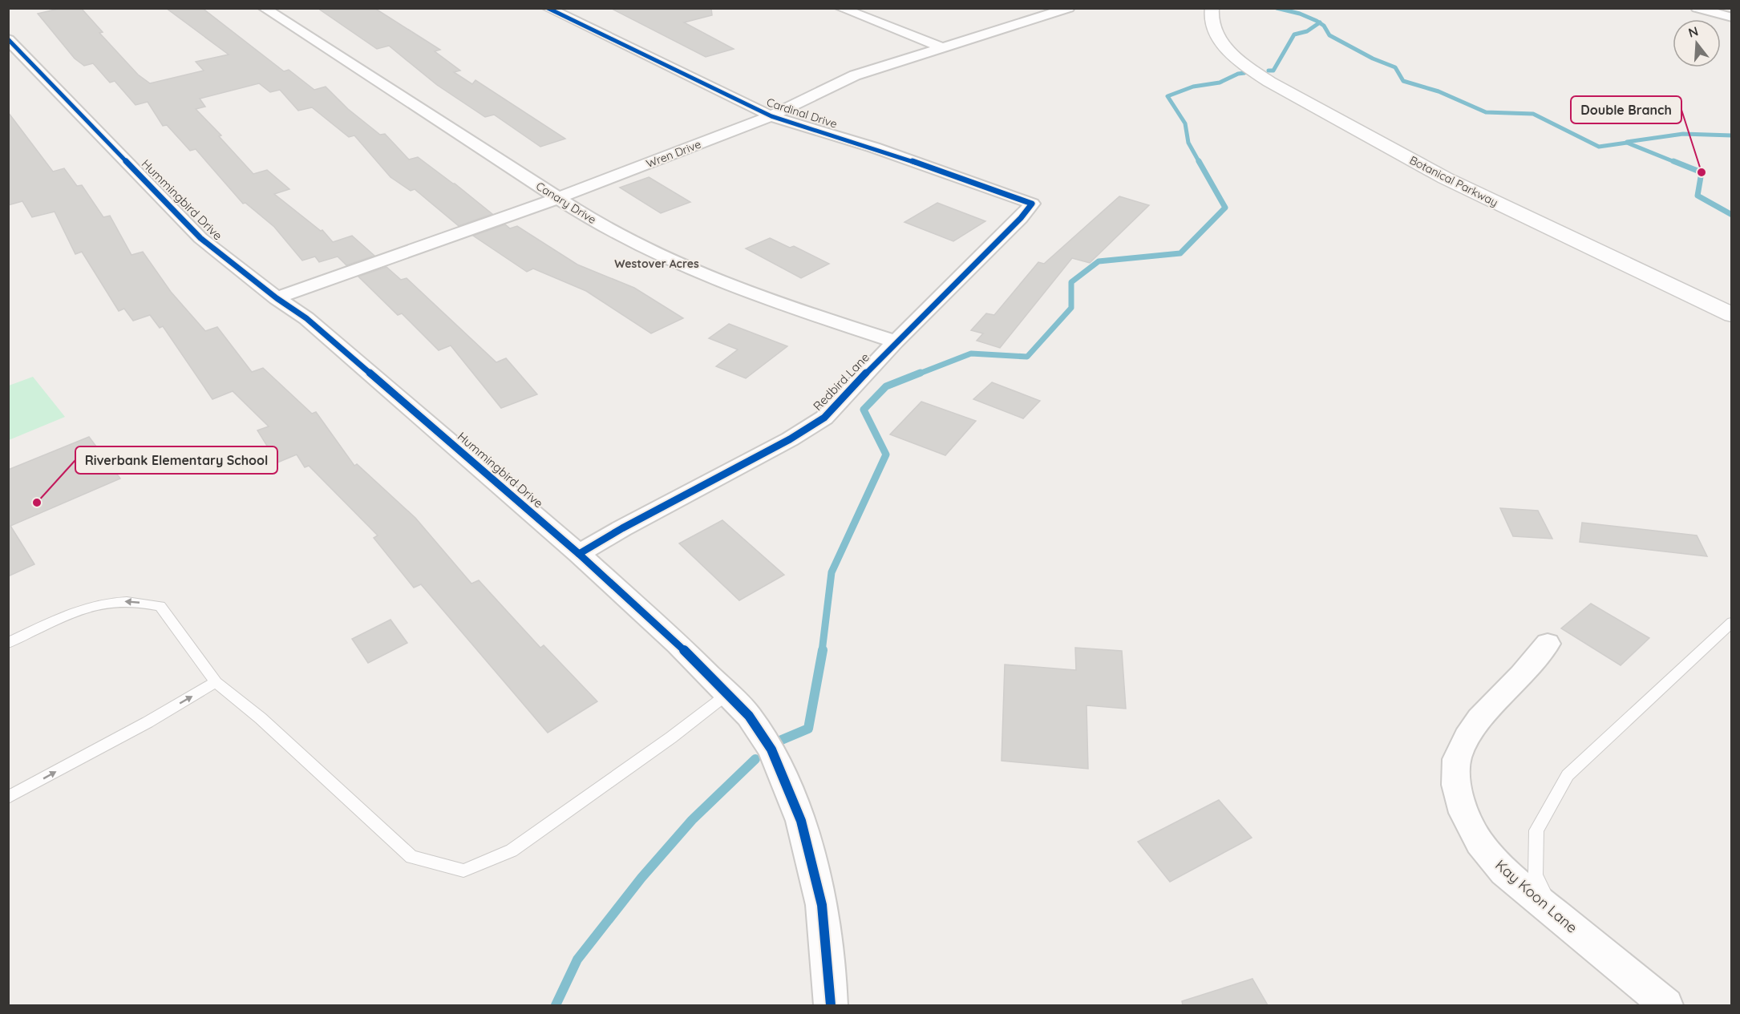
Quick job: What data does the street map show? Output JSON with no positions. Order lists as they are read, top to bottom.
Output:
{
  "streets": {
    "street": [
      "Cardinal Drive",
      "Wren Drive",
      "Botanical Parkway",
      "Hummingbird Drive",
      "Canary Drive",
      "Redbird Lane",
      "Kay Koon Lane"
    ]
  },
  "crossings": [
    ["Cardinal Drive", "Wren Drive"],
    ["Cardinal Drive", "Redbird Lane"],
    ["Wren Drive", "Hummingbird Drive"],
    ["Wren Drive", "Canary Drive"],
    ["Hummingbird Drive", "Redbird Lane"],
    ["Canary Drive", "Redbird Lane"]
  ],
  "districts": ["Westover Acres"],
  "places": ["Double Branch", "Riverbank Elementary School"],
  "north": "top"
}
